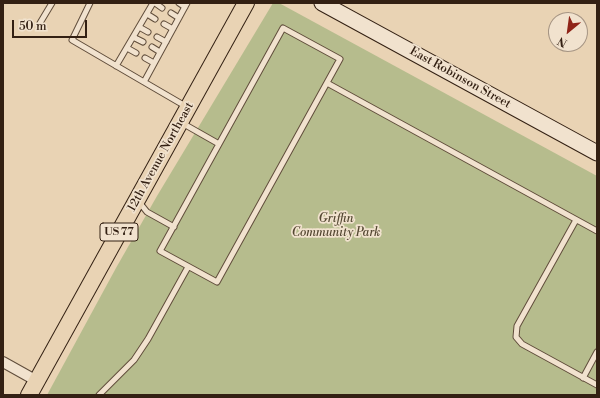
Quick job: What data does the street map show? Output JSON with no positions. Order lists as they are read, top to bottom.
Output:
{
  "streets": {
    "main road": ["East Robinson Street", "12th Avenue Northeast", "US 77"]
  },
  "parks": ["Griffin Community Park"],
  "scale_bar": "50 m",
  "north": "bottom left"
}
